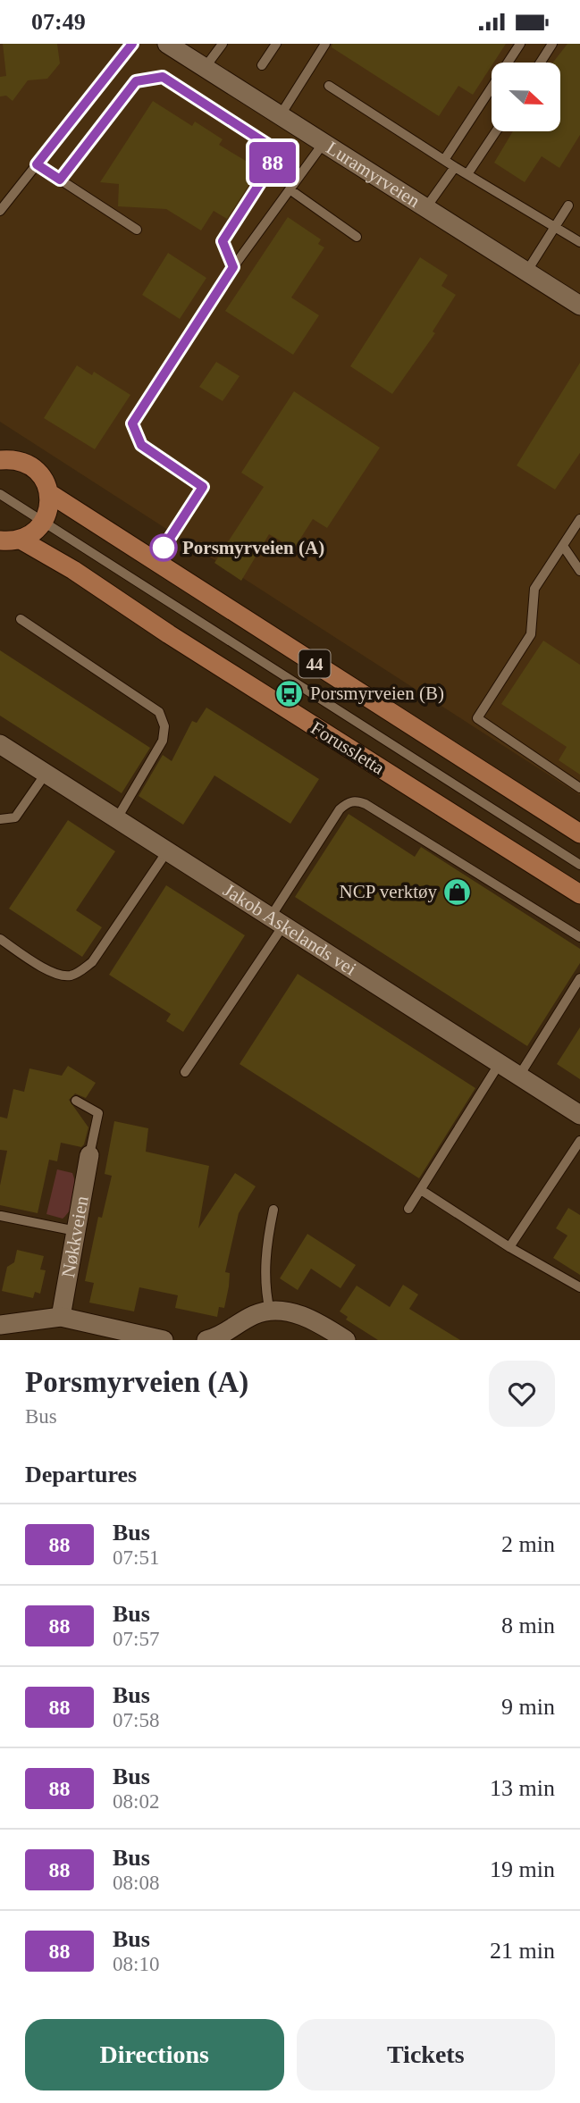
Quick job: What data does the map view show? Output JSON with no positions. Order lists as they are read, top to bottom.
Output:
{
  "streets": {
    "main road": ["44", "Forussletta"],
    "street": ["Luramyrveien", "Jakob Askelands vei", "Nøkkveien"]
  },
  "places": {
    "other": ["Porsmyrveien (A)"],
    "bus stop": ["Porsmyrveien (B)"],
    "shop": ["NCP verktøy"]
  },
  "lines": ["bus line 88"],
  "north": "right",
  "page": {
    "status": "07:49",
    "on_map": "88",
    "heading": [
      ["Porsmyrveien (A)", "Bus"],
      "Departures"
    ],
    "list": [
      {
        "mark": "88",
        "name": "Bus",
        "note": "07:51",
        "value": "2 min"
      },
      {
        "mark": "88",
        "name": "Bus",
        "note": "07:57",
        "value": "8 min"
      },
      {
        "mark": "88",
        "name": "Bus",
        "note": "07:58",
        "value": "9 min"
      },
      {
        "mark": "88",
        "name": "Bus",
        "note": "08:02",
        "value": "13 min"
      },
      {
        "mark": "88",
        "name": "Bus",
        "note": "08:08",
        "value": "19 min"
      },
      {
        "mark": "88",
        "name": "Bus",
        "note": "08:10",
        "value": "21 min"
      }
    ],
    "buttons": ["Directions", "Tickets"]
  }
}
